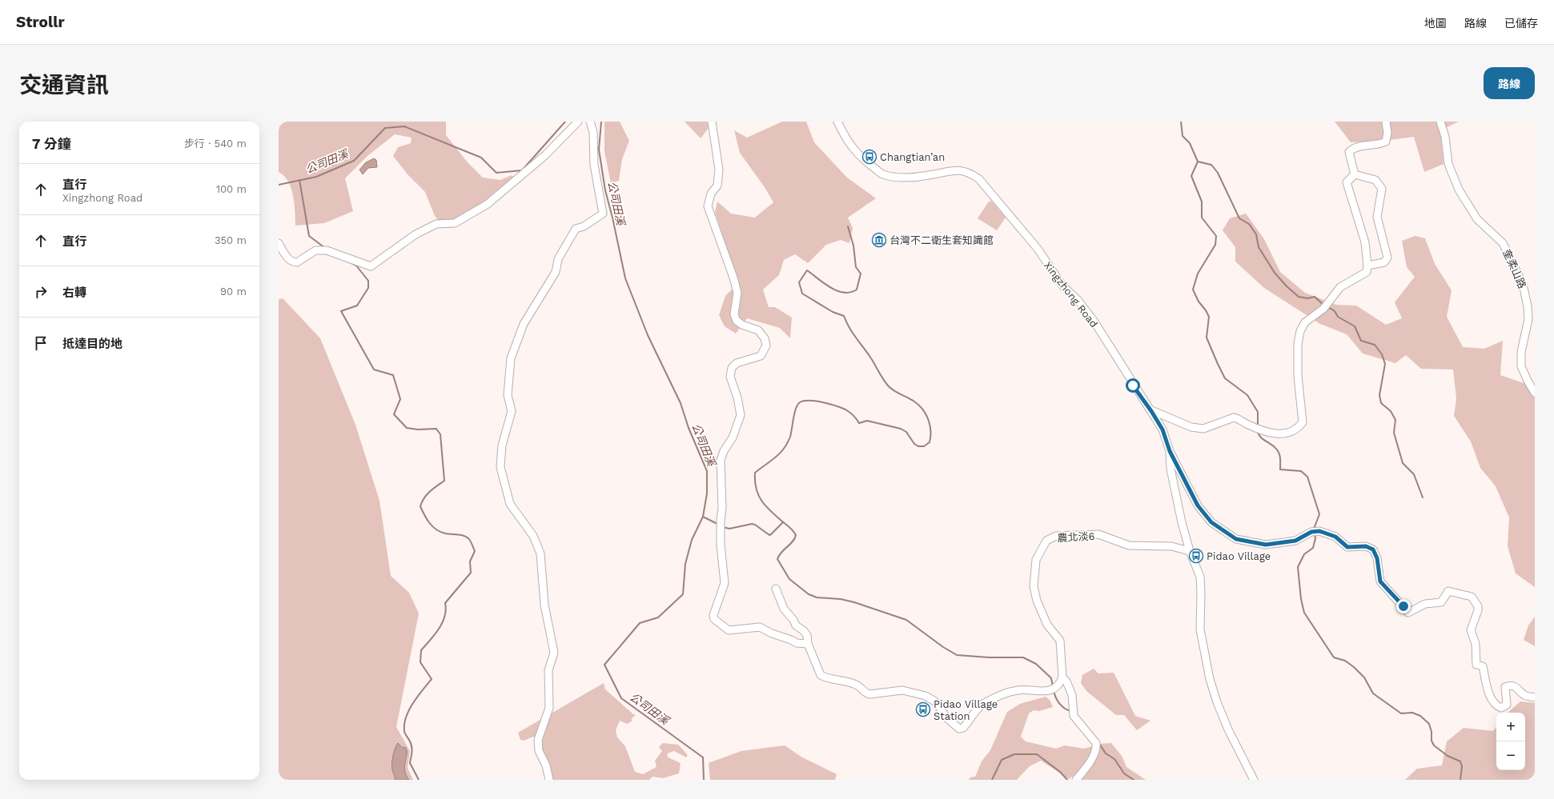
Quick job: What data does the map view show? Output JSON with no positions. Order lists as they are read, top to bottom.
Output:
{
  "streets": {
    "street": ["奎柔山路", "Xingzhong Road", "農北淡6"]
  },
  "crossings": [
    ["Xingzhong Road", "農北淡6"]
  ],
  "water": ["公司田溪"],
  "places": {
    "bus stop": ["Changtian’an", "Pidao Village", "Pidao Village Station"],
    "museum": ["台灣不二衛生套知識館"]
  },
  "page": {
    "header": "Strollr",
    "nav": ["地圖", "路線", "已儲存"],
    "title": "交通資訊",
    "buttons": "路線",
    "heading": ["7 分鐘", "步行 · 540 m"],
    "list": [
      ["直行", "Xingzhong Road", "100 m"],
      ["直行", "350 m"],
      ["右轉", "90 m"],
      "抵達目的地"
    ],
    "map_buttons": ["+", "−"]
  }
}
